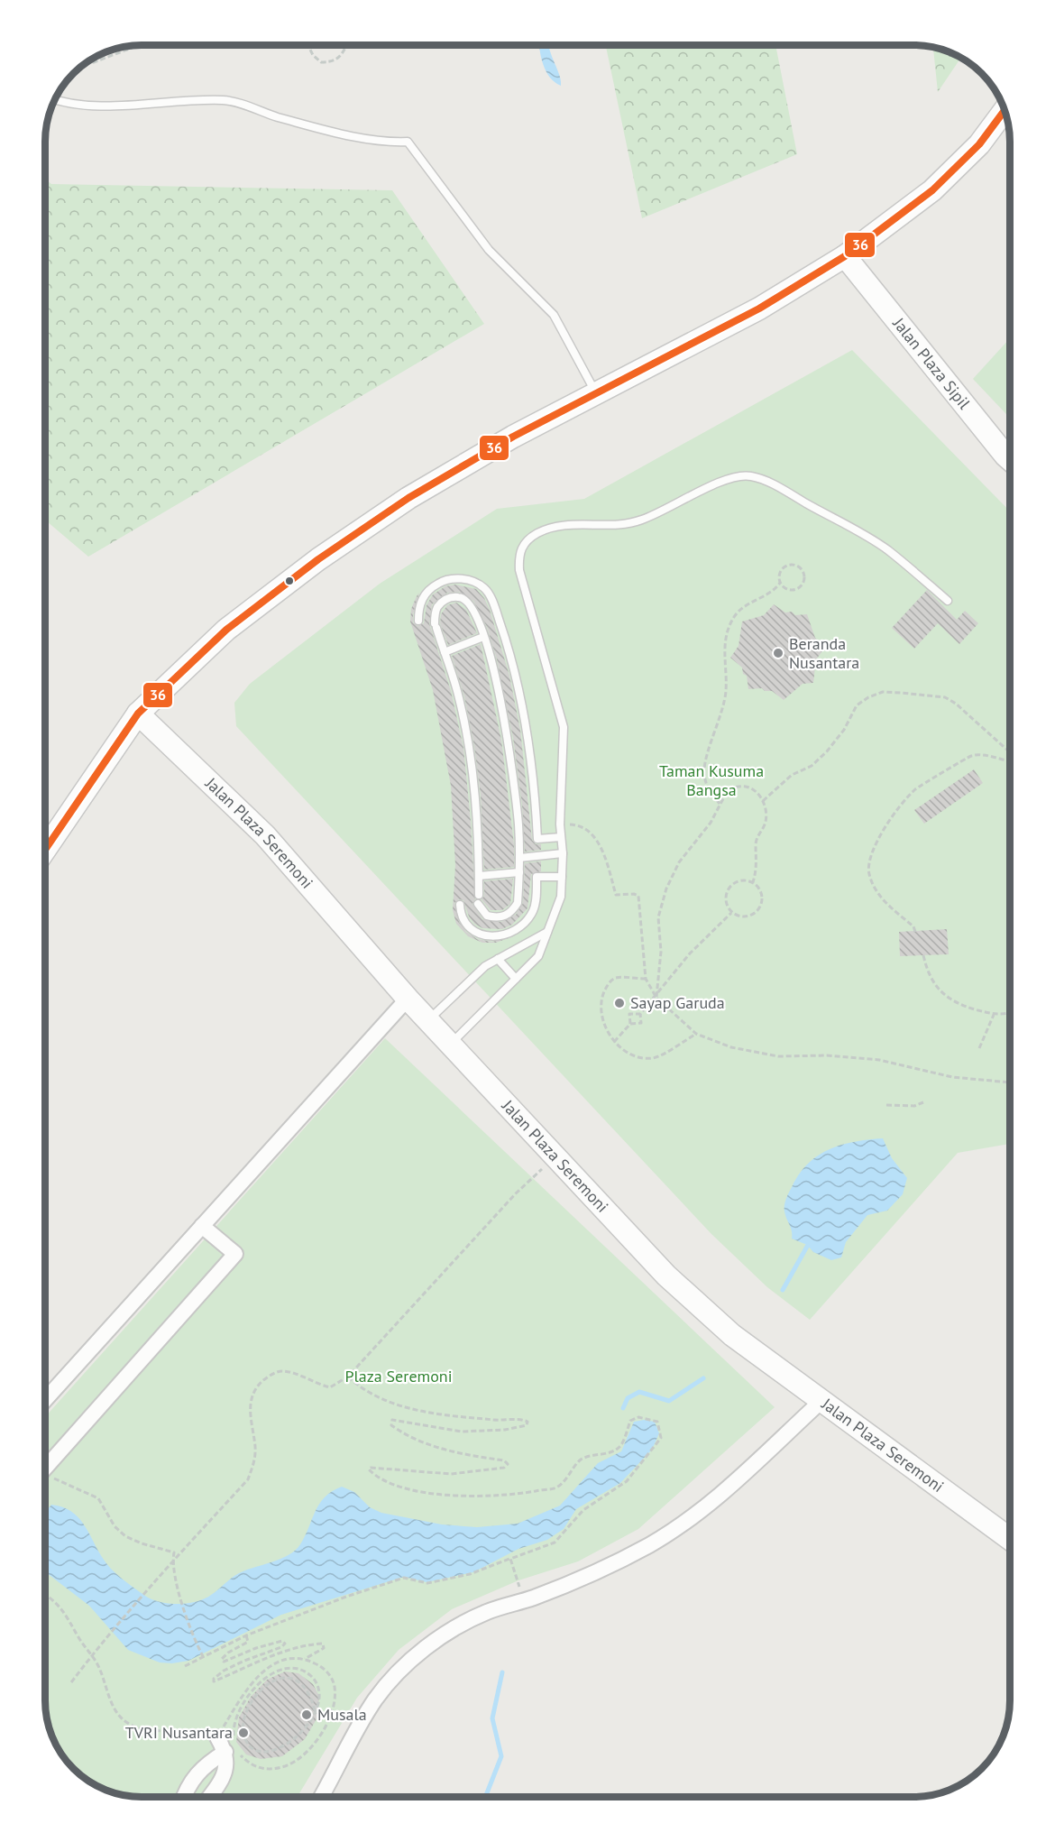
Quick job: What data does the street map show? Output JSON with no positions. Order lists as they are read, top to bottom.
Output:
{
  "streets": {
    "street": ["Jalan Plaza Sipil", "Jalan Plaza Seremoni"]
  },
  "parks": ["Taman Kusuma Bangsa", "Plaza Seremoni"],
  "places": [
    "Beranda Nusantara",
    "Sayap Garuda",
    "Musala",
    "TVRI Nusantara"
  ],
  "lines": ["transit line 36"]
}
